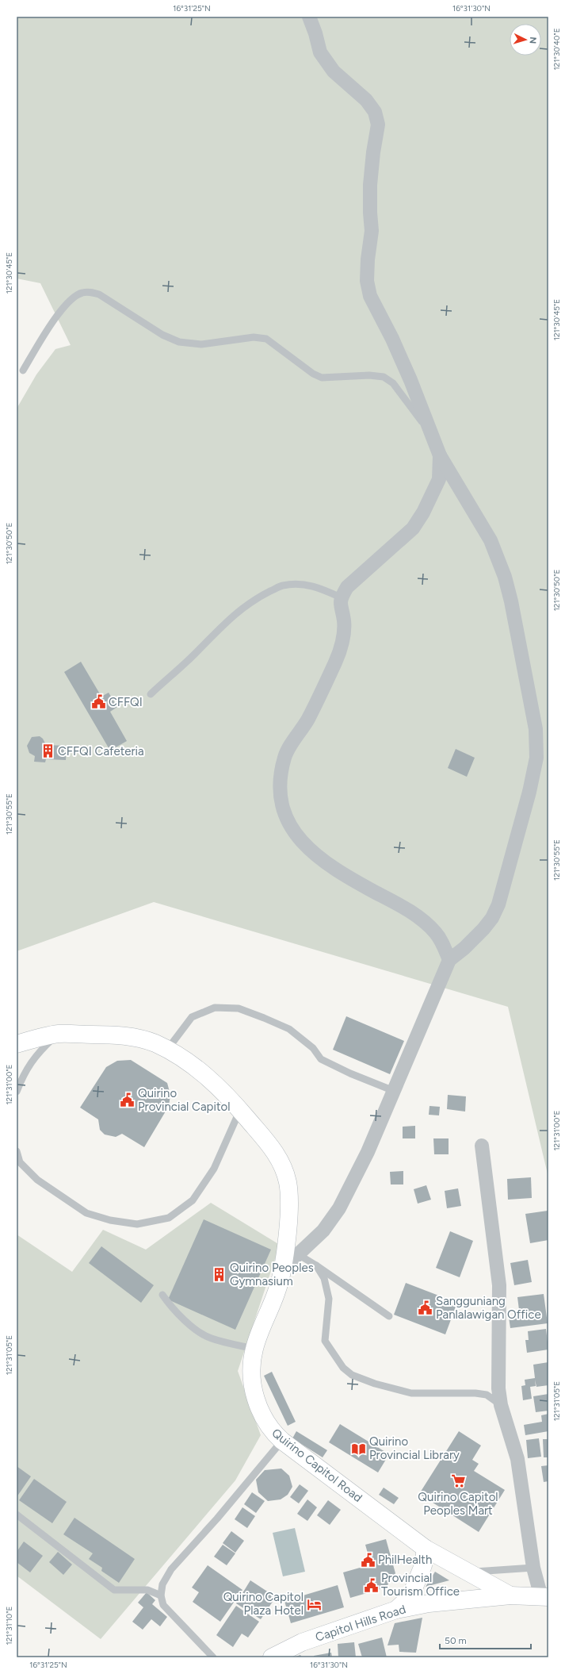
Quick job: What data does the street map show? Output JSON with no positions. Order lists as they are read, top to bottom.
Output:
{
  "streets": {
    "street": ["Quirino Capitol Road", "Capitol Hills Road"]
  },
  "crossings": [
    ["Quirino Capitol Road", "Capitol Hills Road"]
  ],
  "places": {
    "public building": [
      "CFFQI",
      "Quirino Provincial Capitol",
      "Sangguniang Panlalawigan Office",
      "PhilHealth",
      "Provincial Tourism Office"
    ],
    "building": ["CFFQI Cafeteria", "Quirino Peoples Gymnasium"],
    "library": ["Quirino Provincial Library"],
    "supermarket": ["Quirino Capitol Peoples Mart"],
    "hotel": ["Quirino Capitol Plaza Hotel"]
  },
  "scale_bar": "50 m",
  "north": "right",
  "coordinates": [
    "16°31'25\"N",
    "16°31'30\"N",
    "121°30'40\"E",
    "121°30'45\"E",
    "121°30'50\"E",
    "121°30'55\"E",
    "121°31'00\"E",
    "121°31'05\"E",
    "121°31'10\"E"
  ]
}
